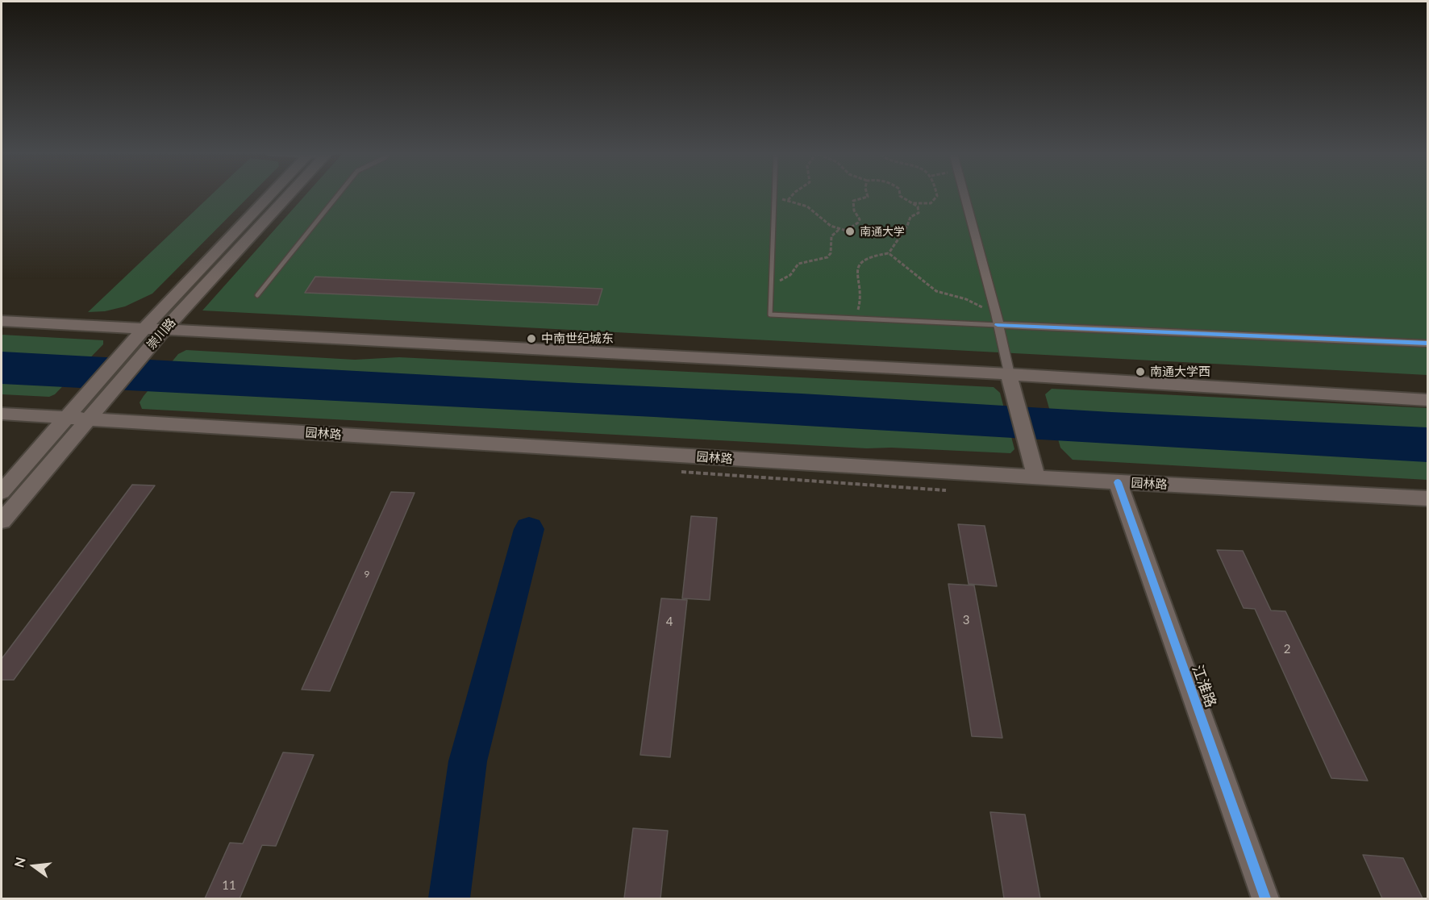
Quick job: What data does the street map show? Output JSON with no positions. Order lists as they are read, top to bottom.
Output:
{
  "streets": {
    "main road": ["崇川路", "园林路", "江淮路"]
  },
  "crossings": [
    ["崇川路", "园林路"],
    ["园林路", "江淮路"]
  ],
  "places": ["南通大学", "中南世纪城东", "南通大学西"],
  "house_numbers": [
    "9",
    "3",
    "4",
    "2",
    "11"
  ],
  "north": "left"
}
